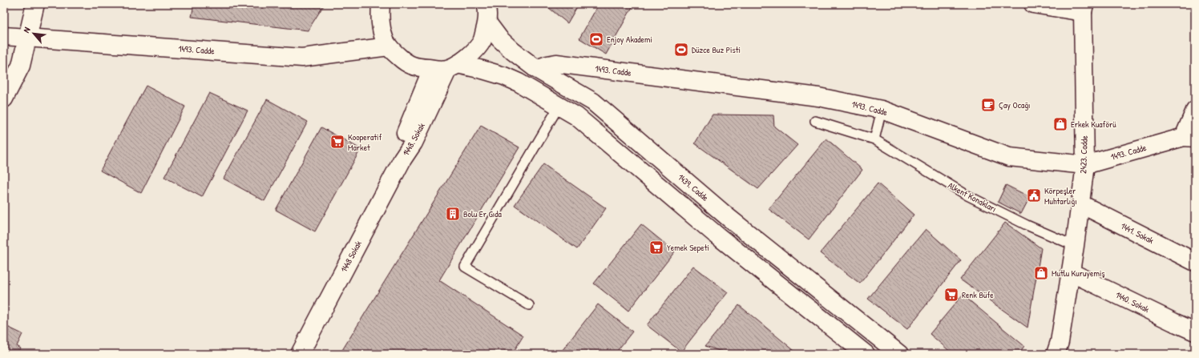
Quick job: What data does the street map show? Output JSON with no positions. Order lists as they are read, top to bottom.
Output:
{
  "streets": {
    "street": [
      "1493. Cadde",
      "1448. Sokak",
      "2423. Cadde",
      "1439. Cadde",
      "1441. Sokak",
      "1448 Sokak",
      "1440. Sokak"
    ],
    "lane": ["Alkent Konakları"]
  },
  "crossings": [
    ["1493. Cadde", "2423. Cadde"],
    ["1493. Cadde", "1439. Cadde"],
    ["1448. Sokak", "1448 Sokak"],
    ["2423. Cadde", "Alkent Konakları"],
    ["2423. Cadde", "1441. Sokak"],
    ["2423. Cadde", "1440. Sokak"]
  ],
  "places": {
    "sports": ["Enjoy Akademi", "Düzce Buz Pisti"],
    "cafe": ["Çay Ocağı"],
    "shop": ["Erkek Kuaförü", "Mutlu Kuruyemiş"],
    "supermarket": ["Kooperatif Market", "Yemek Sepeti", "Renk Büfe"],
    "public building": ["Körpeşler Muhtarlığı"],
    "building": ["Bolu Er Gıda"]
  },
  "north": "top left"
}
